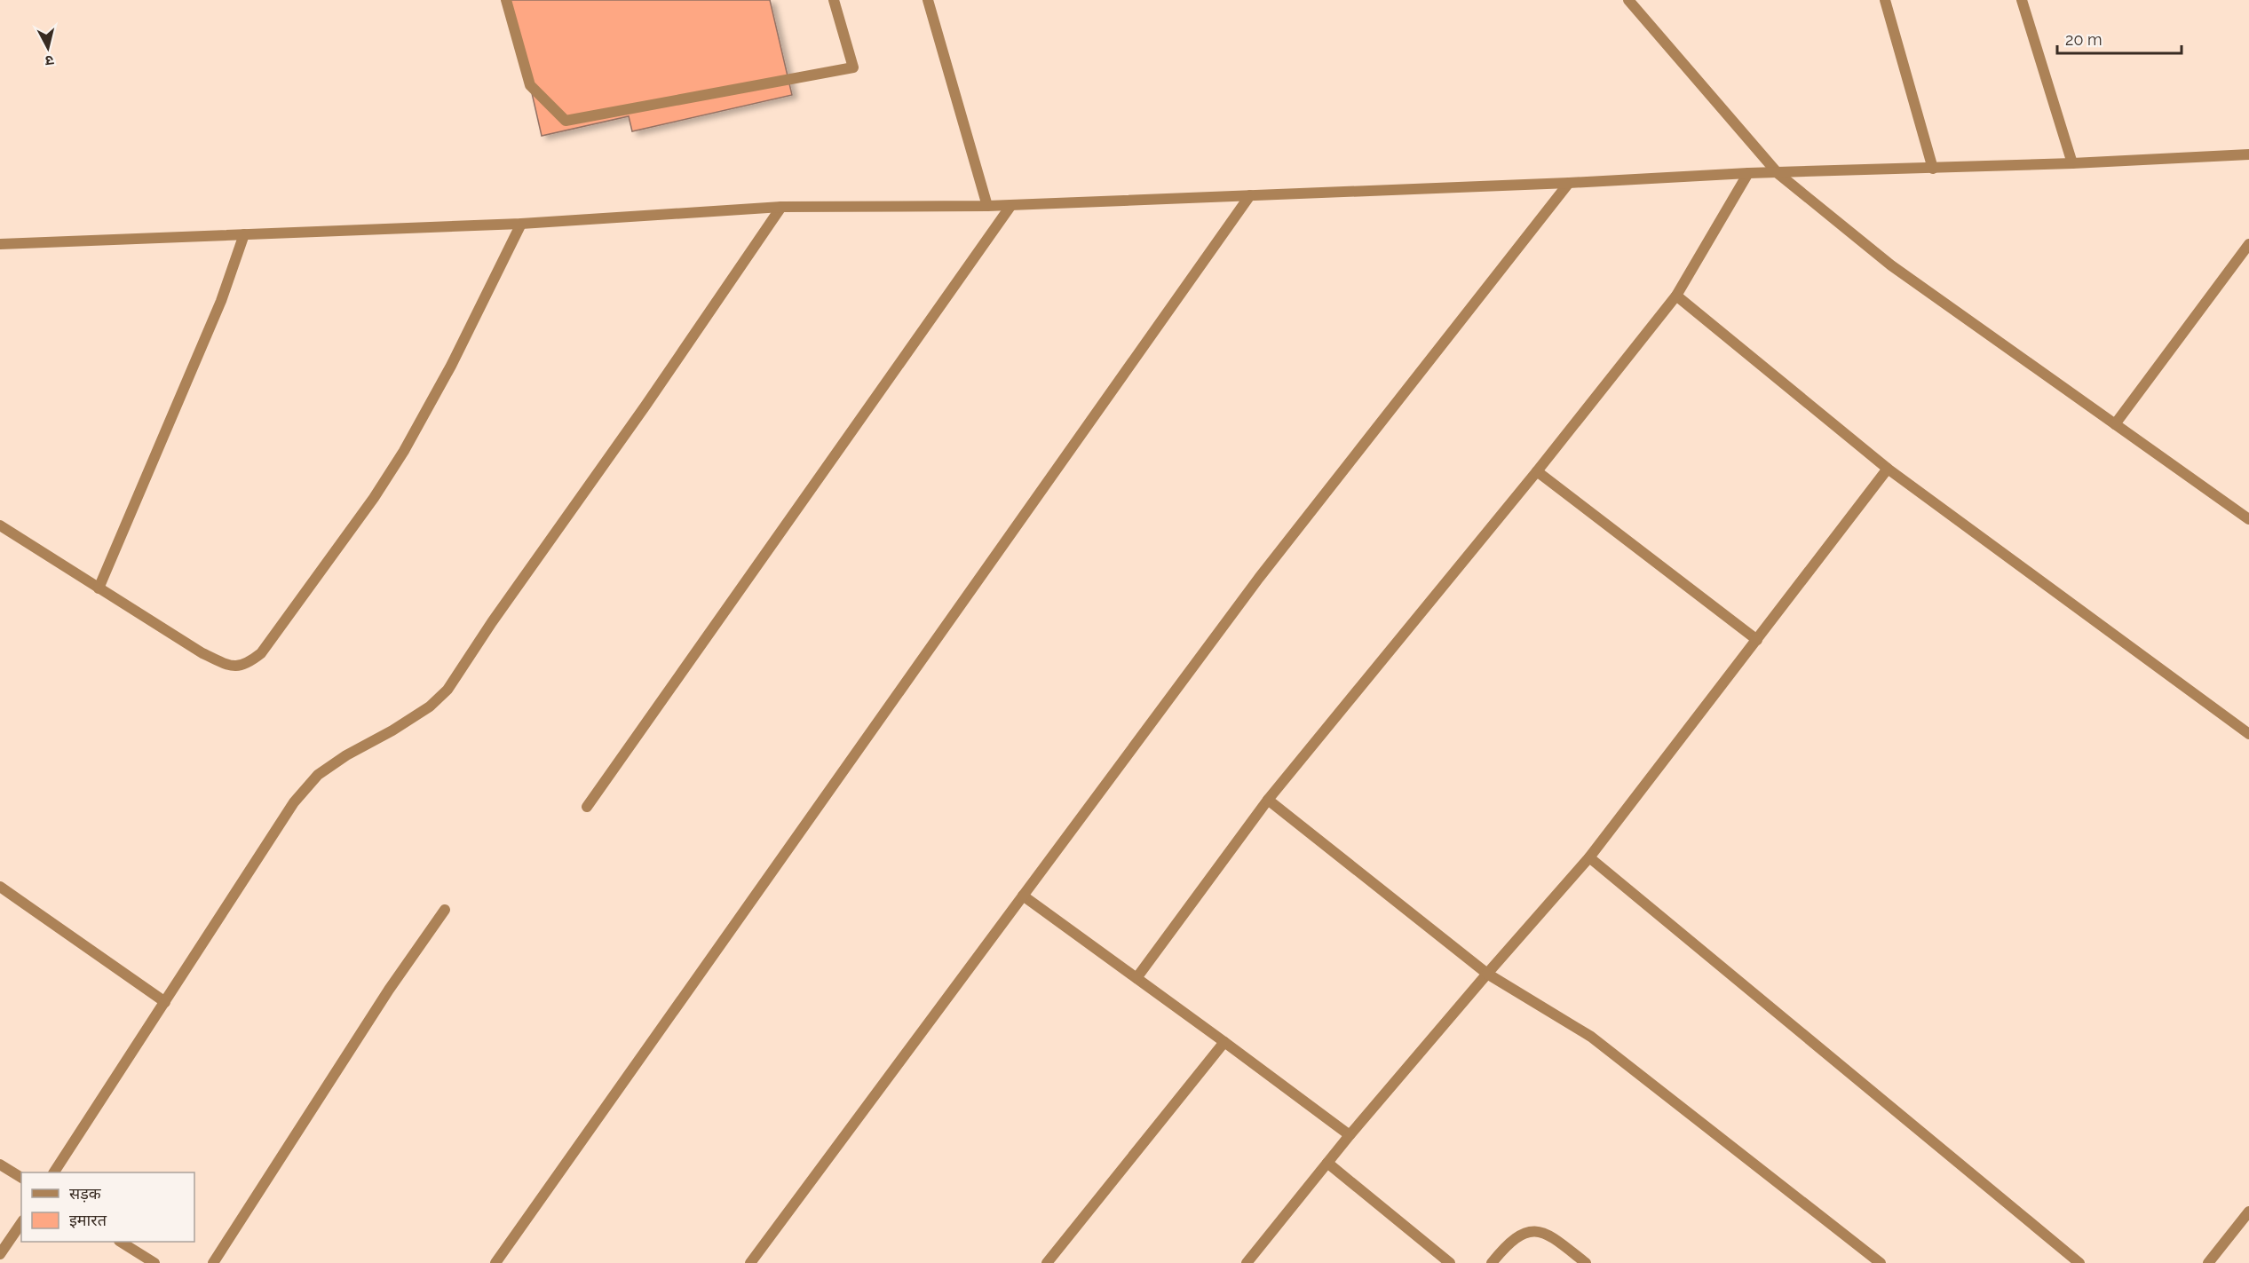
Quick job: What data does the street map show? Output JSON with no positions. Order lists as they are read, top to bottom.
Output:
{
  "legend": ["सड़क", "इमारत"],
  "scale_bar": "20 m",
  "north": "bottom"
}
